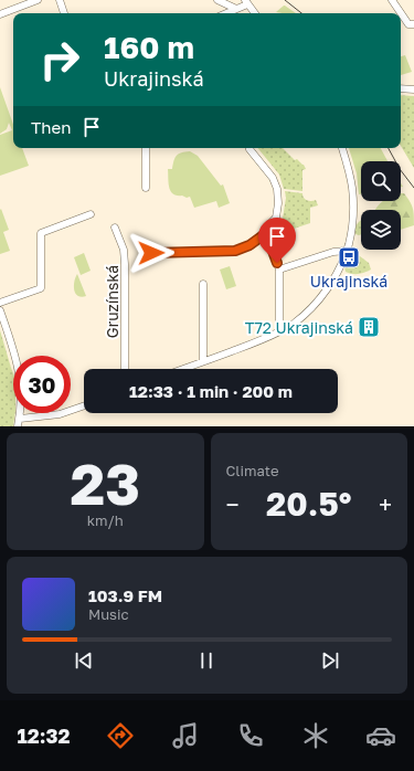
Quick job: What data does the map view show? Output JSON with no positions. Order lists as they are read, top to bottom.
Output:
{
  "streets": {
    "street": ["Gruzínská"]
  },
  "places": {
    "bus stop": ["Ukrajinská"],
    "building": ["T72 Ukrajinská"]
  },
  "page": {
    "turn": ["160 m", "Ukrajinská"],
    "then": "Then",
    "limit": "30",
    "trip": "12:33 · 1 min · 200 m",
    "tile": [
      ["23", "km/h"],
      "Climate"
    ],
    "heat": ["−", "20.5°", "+"],
    "song": ["103.9 FM", "Music"],
    "tabs": "12:32"
  }
}
